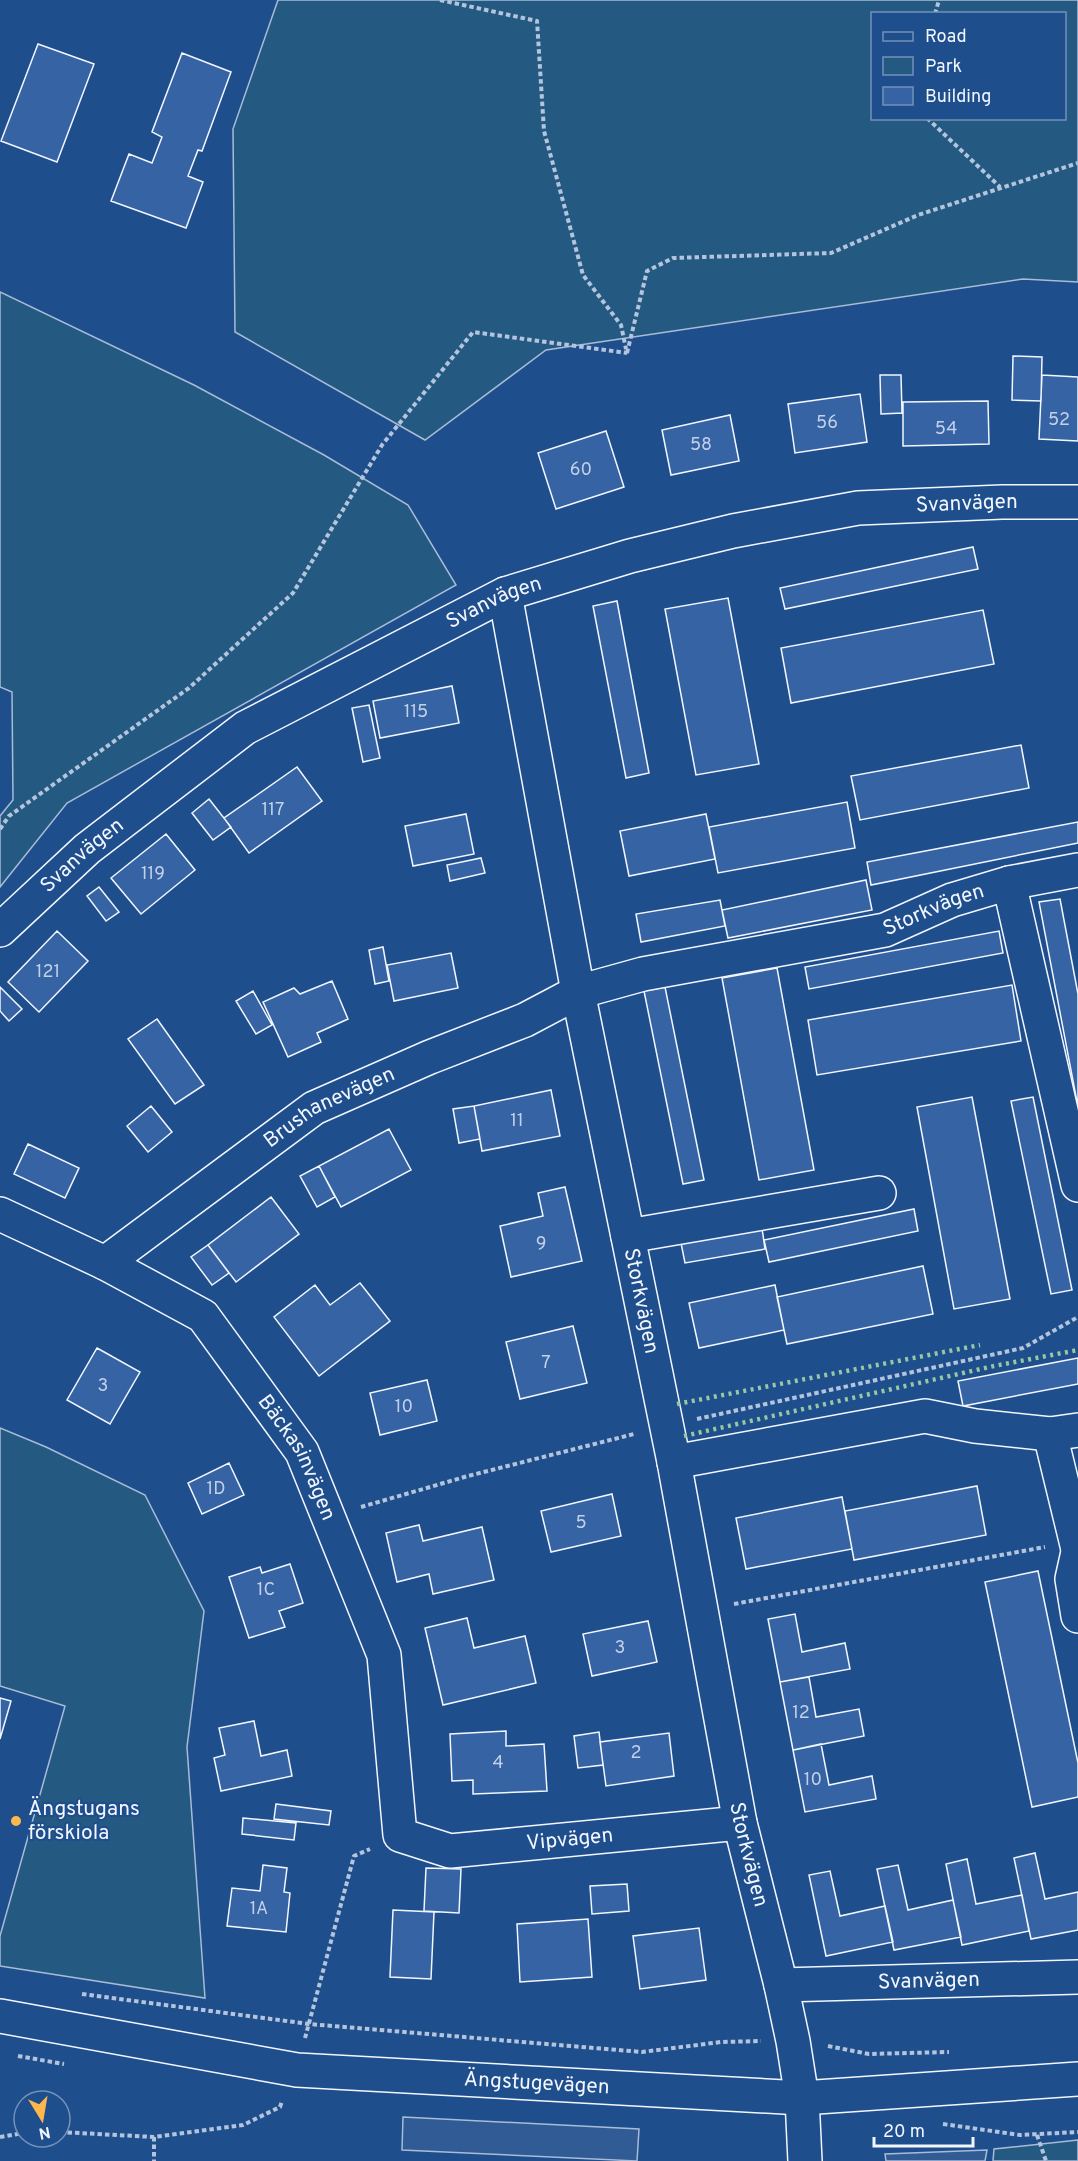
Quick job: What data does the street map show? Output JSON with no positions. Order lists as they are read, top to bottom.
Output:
{
  "streets": {
    "street": [
      "Svanvägen",
      "Storkvägen",
      "Brushanevägen",
      "Bäckasinvägen",
      "Vipvägen",
      "Ängstugevägen"
    ]
  },
  "crossings": [
    ["Svanvägen", "Storkvägen"],
    ["Storkvägen", "Brushanevägen"],
    ["Storkvägen", "Vipvägen"],
    ["Storkvägen", "Ängstugevägen"],
    ["Brushanevägen", "Bäckasinvägen"],
    ["Bäckasinvägen", "Vipvägen"]
  ],
  "places": ["Ängstugans förskiola"],
  "house_numbers": [
    "52",
    "56",
    "54",
    "58",
    "60",
    "115",
    "117",
    "119",
    "121",
    "11",
    "9",
    "7",
    "3",
    "10",
    "1D",
    "5",
    "1C",
    "3",
    "12",
    "2",
    "4",
    "10",
    "1A"
  ],
  "legend": ["Road", "Park", "Building"],
  "scale_bar": "20 m",
  "north": "bottom"
}
